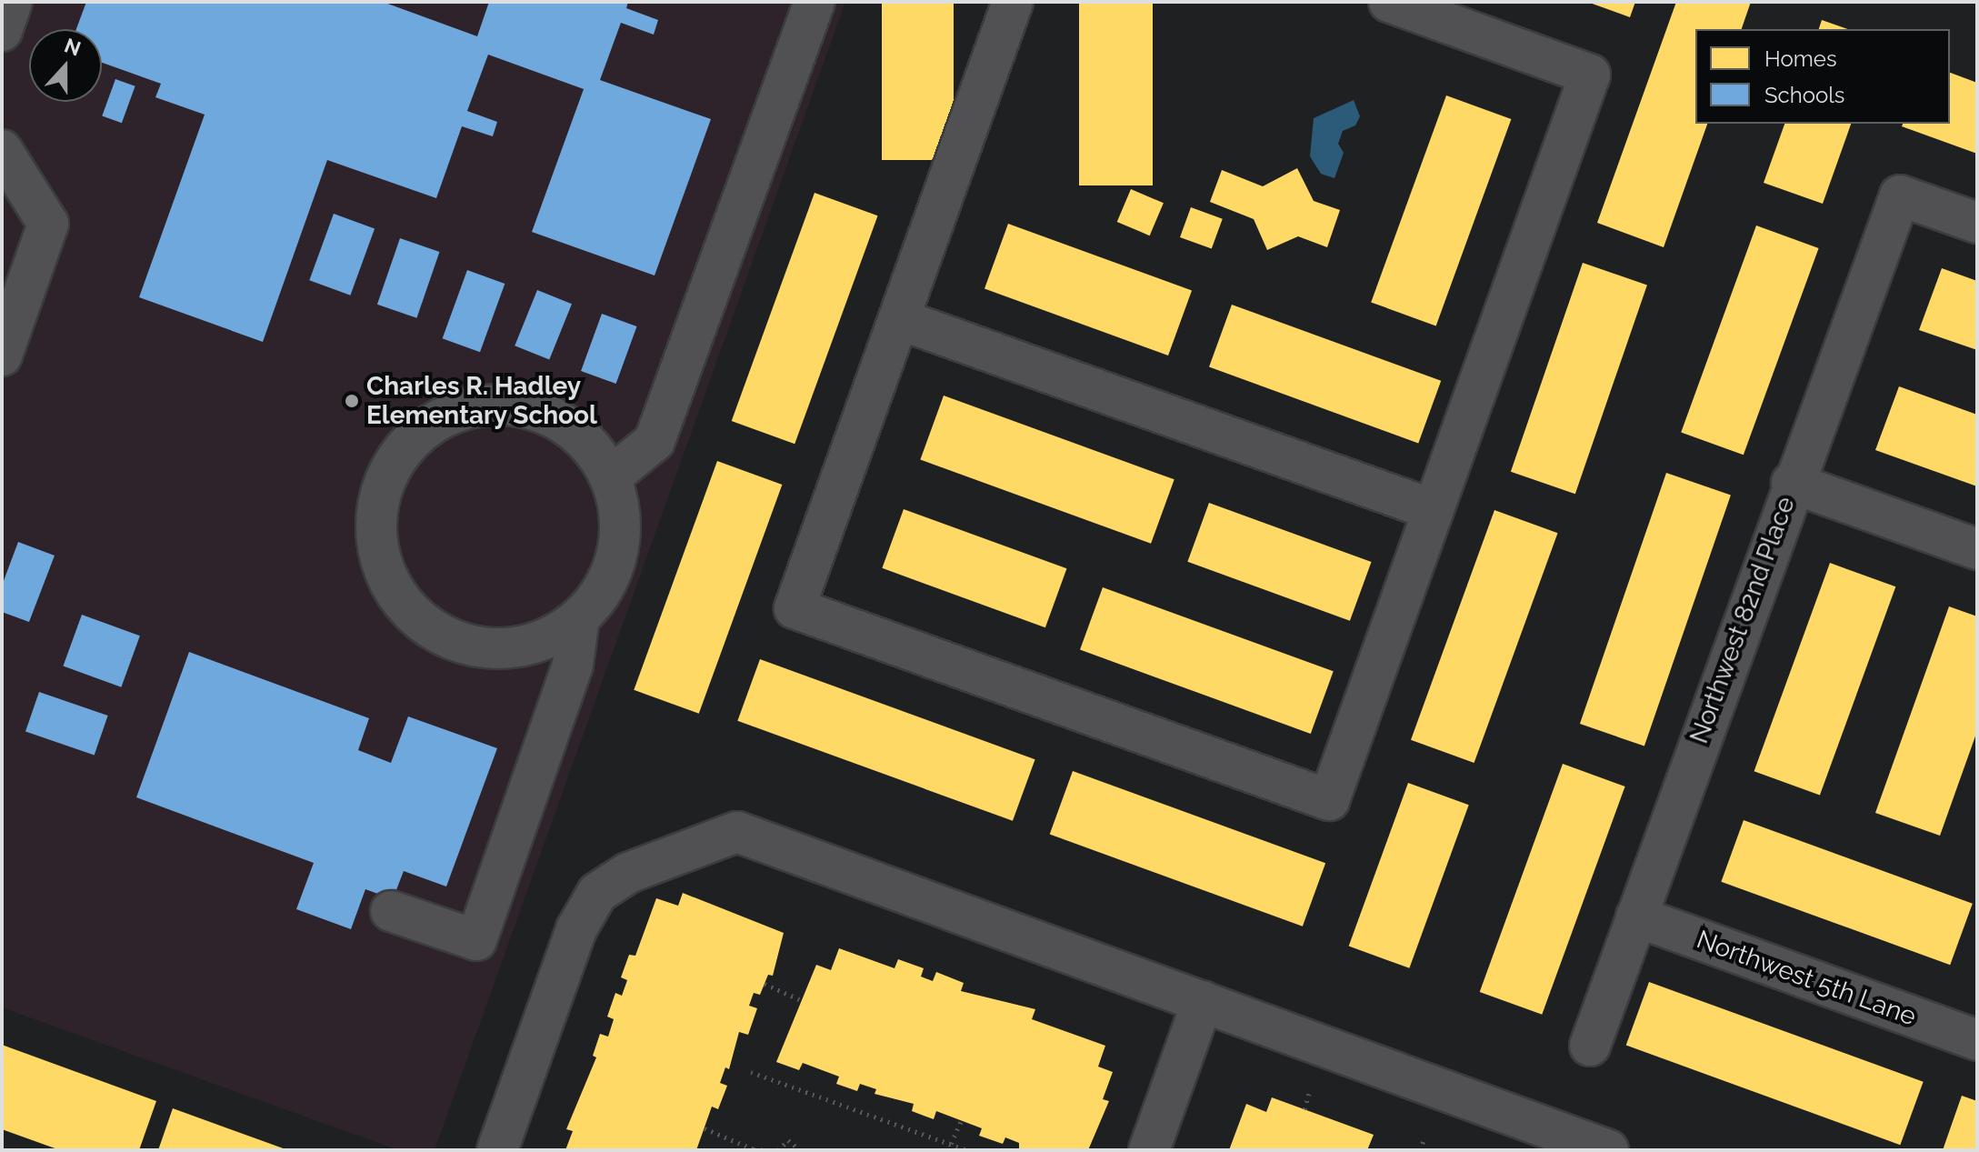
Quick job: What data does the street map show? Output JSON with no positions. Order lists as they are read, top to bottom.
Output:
{
  "streets": {
    "street": ["Northwest 82nd Place", "Northwest 5th Lane"]
  },
  "crossings": [
    ["Northwest 82nd Place", "Northwest 5th Lane"]
  ],
  "places": ["Charles R. Hadley Elementary School"],
  "legend": ["Homes", "Schools"],
  "north": "top"
}
